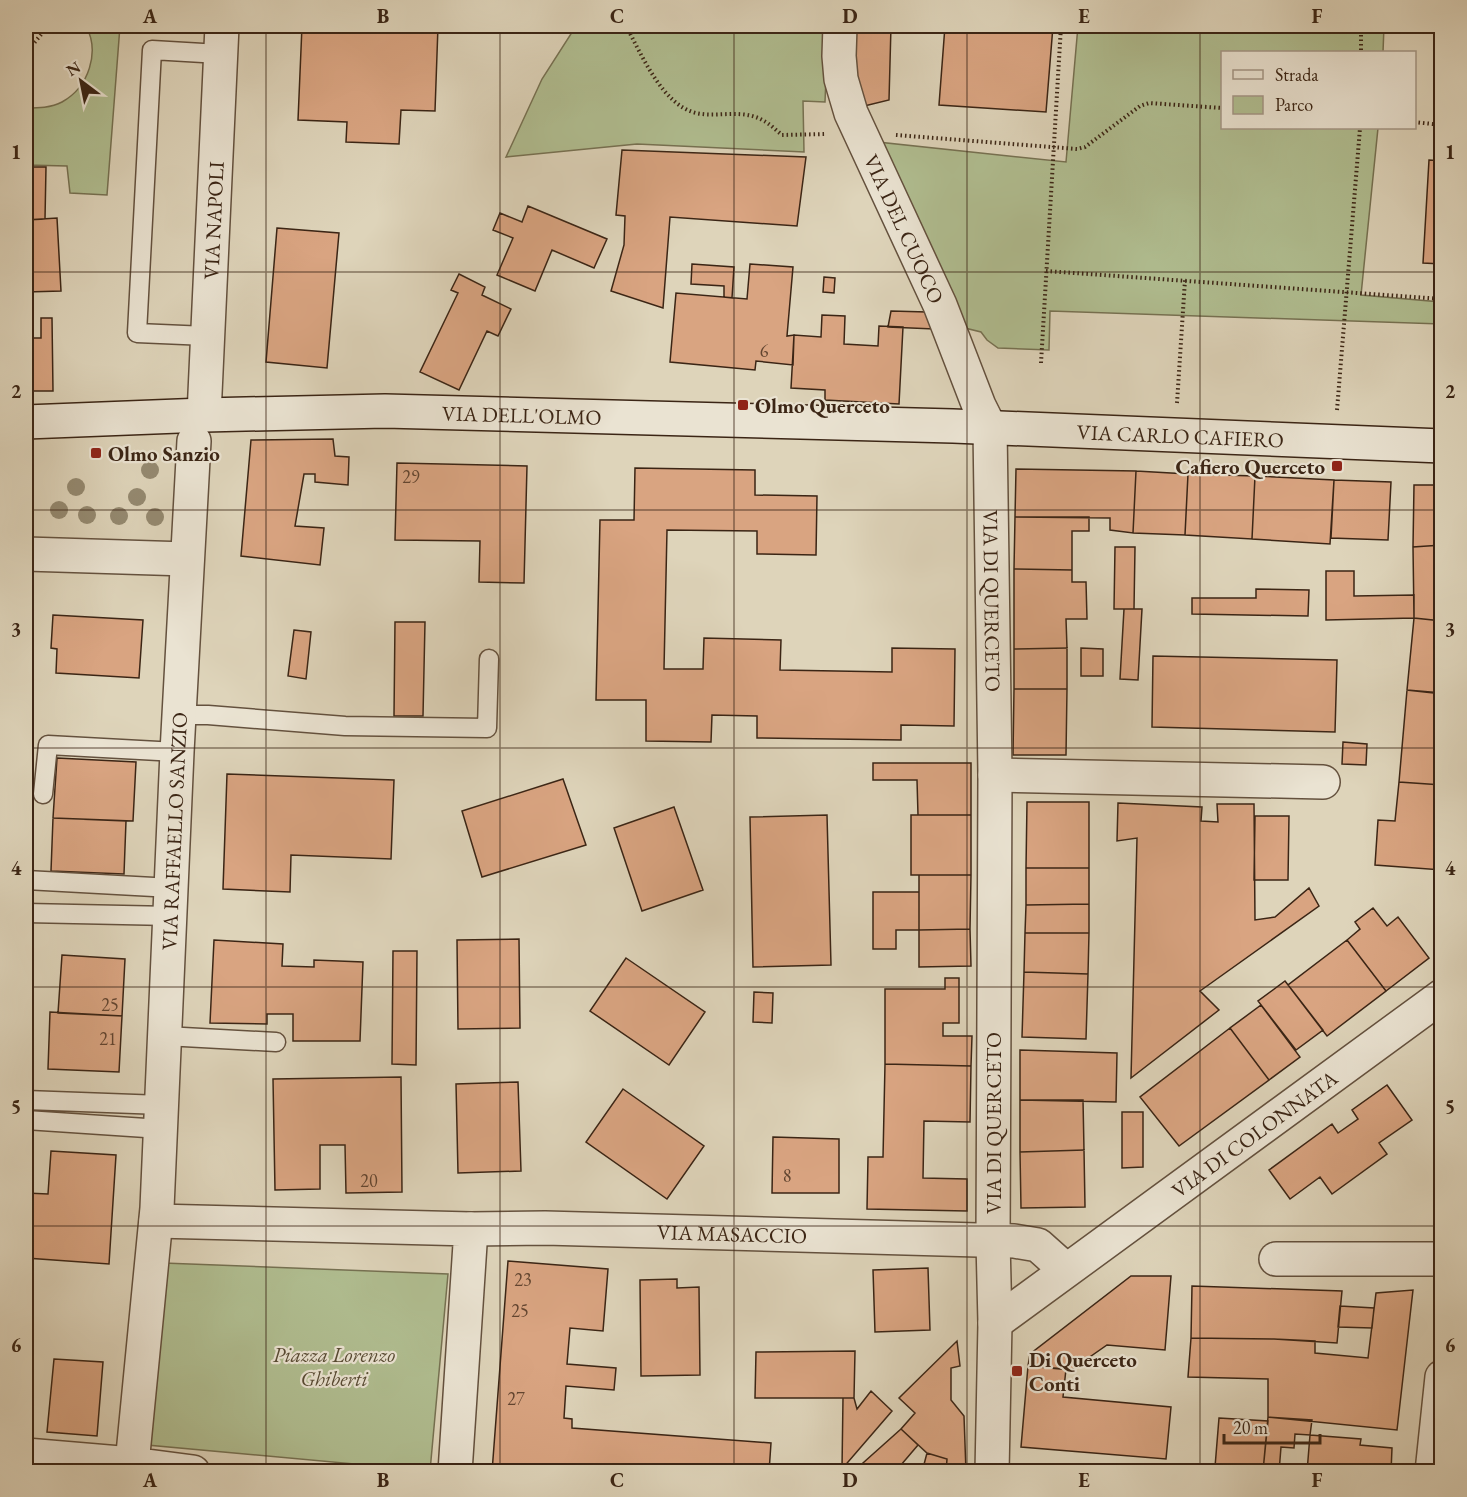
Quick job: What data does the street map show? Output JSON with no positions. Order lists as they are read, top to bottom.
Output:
{
  "streets": {
    "street": [
      "VIA NAPOLI",
      "VIA DEL CUOCO",
      "VIA DELL'OLMO",
      "VIA CARLO CAFIERO",
      "VIA DI QUERCETO",
      "VIA RAFFAELLO SANZIO",
      "VIA DI COLONNATA",
      "VIA MASACCIO"
    ]
  },
  "crossings": [
    ["VIA NAPOLI", "VIA DELL'OLMO"],
    ["VIA NAPOLI", "VIA RAFFAELLO SANZIO"],
    ["VIA DEL CUOCO", "VIA DELL'OLMO"],
    ["VIA DEL CUOCO", "VIA CARLO CAFIERO"],
    ["VIA DEL CUOCO", "VIA DI QUERCETO"],
    ["VIA DELL'OLMO", "VIA CARLO CAFIERO"],
    ["VIA DELL'OLMO", "VIA DI QUERCETO"],
    ["VIA DELL'OLMO", "VIA RAFFAELLO SANZIO"],
    ["VIA CARLO CAFIERO", "VIA DI QUERCETO"],
    ["VIA DI QUERCETO", "VIA DI COLONNATA"],
    ["VIA DI QUERCETO", "VIA MASACCIO"]
  ],
  "parks": ["Piazza Lorenzo Ghiberti"],
  "places": {
    "transit": [
      "Olmo Querceto",
      "Olmo Sanzio",
      "Cafiero Querceto",
      "Di Querceto Conti"
    ]
  },
  "house_numbers": [
    "6",
    "29",
    "25",
    "21",
    "8",
    "20",
    "23",
    "25",
    "27"
  ],
  "legend": ["Strada", "Parco"],
  "scale_bar": "20 m",
  "north": "top left",
  "grid": {
    "columns": [
      "A",
      "B",
      "C",
      "D",
      "E",
      "F"
    ],
    "rows": [
      "1",
      "2",
      "3",
      "4",
      "5",
      "6"
    ]
  }
}
